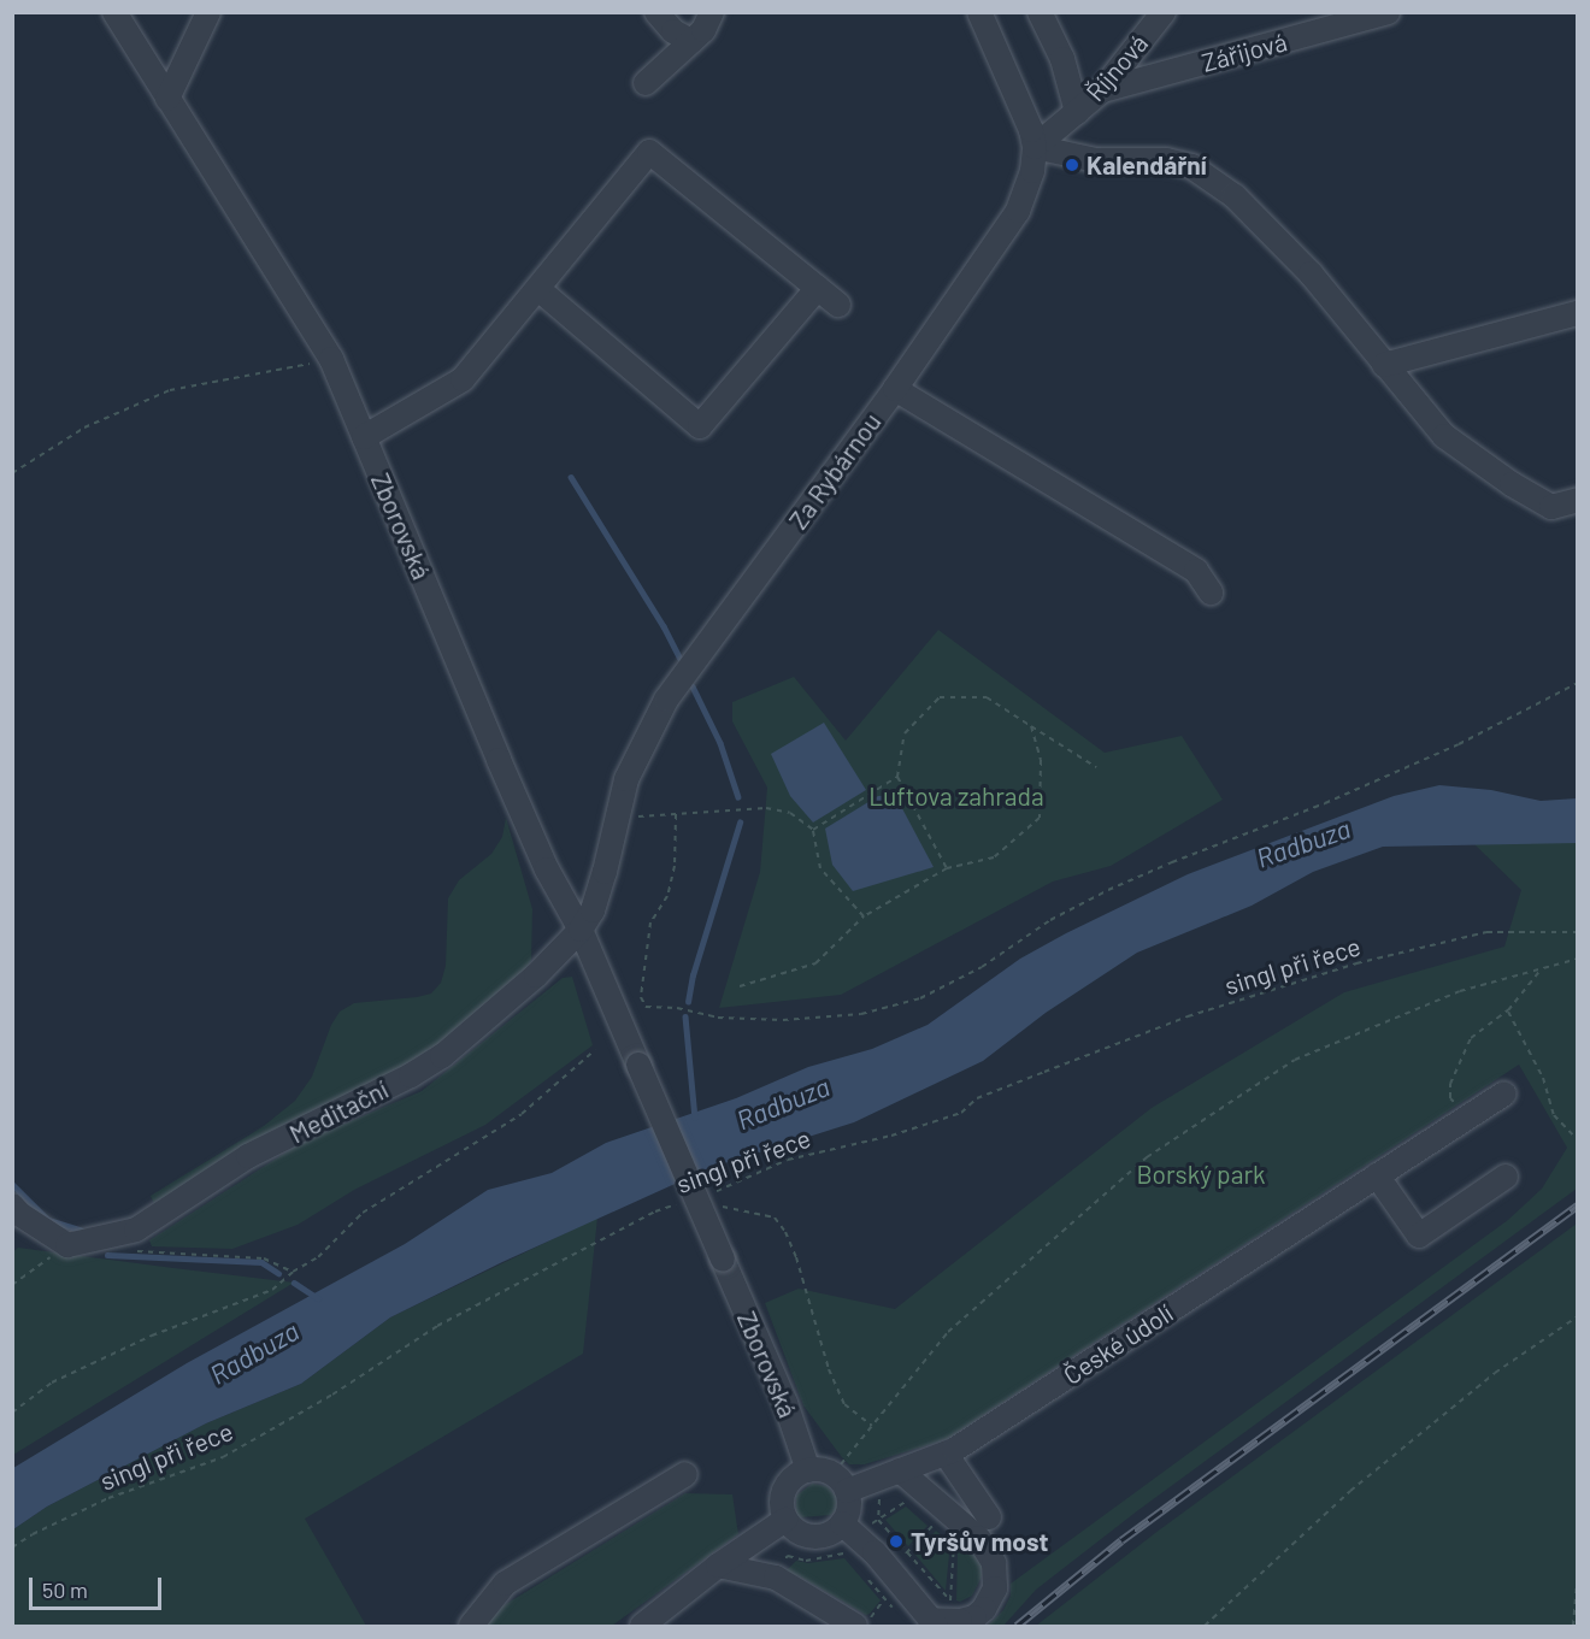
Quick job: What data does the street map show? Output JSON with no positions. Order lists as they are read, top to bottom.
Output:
{
  "streets": {
    "street": [
      "Zářijová",
      "Říjnová",
      "Za Rybárnou",
      "Zborovská",
      "Meditační",
      "České údolí"
    ],
    "path": ["singl při řece"]
  },
  "crossings": [
    ["Zářijová", "Říjnová"],
    ["Říjnová", "Za Rybárnou"],
    ["Za Rybárnou", "Zborovská"],
    ["Za Rybárnou", "Meditační"],
    ["Zborovská", "Meditační"],
    ["Zborovská", "České údolí"]
  ],
  "water": ["Radbuza"],
  "parks": ["Luftova zahrada", "Borský park"],
  "places": ["Kalendářní", "Tyršův most"],
  "scale_bar": "50 m"
}
